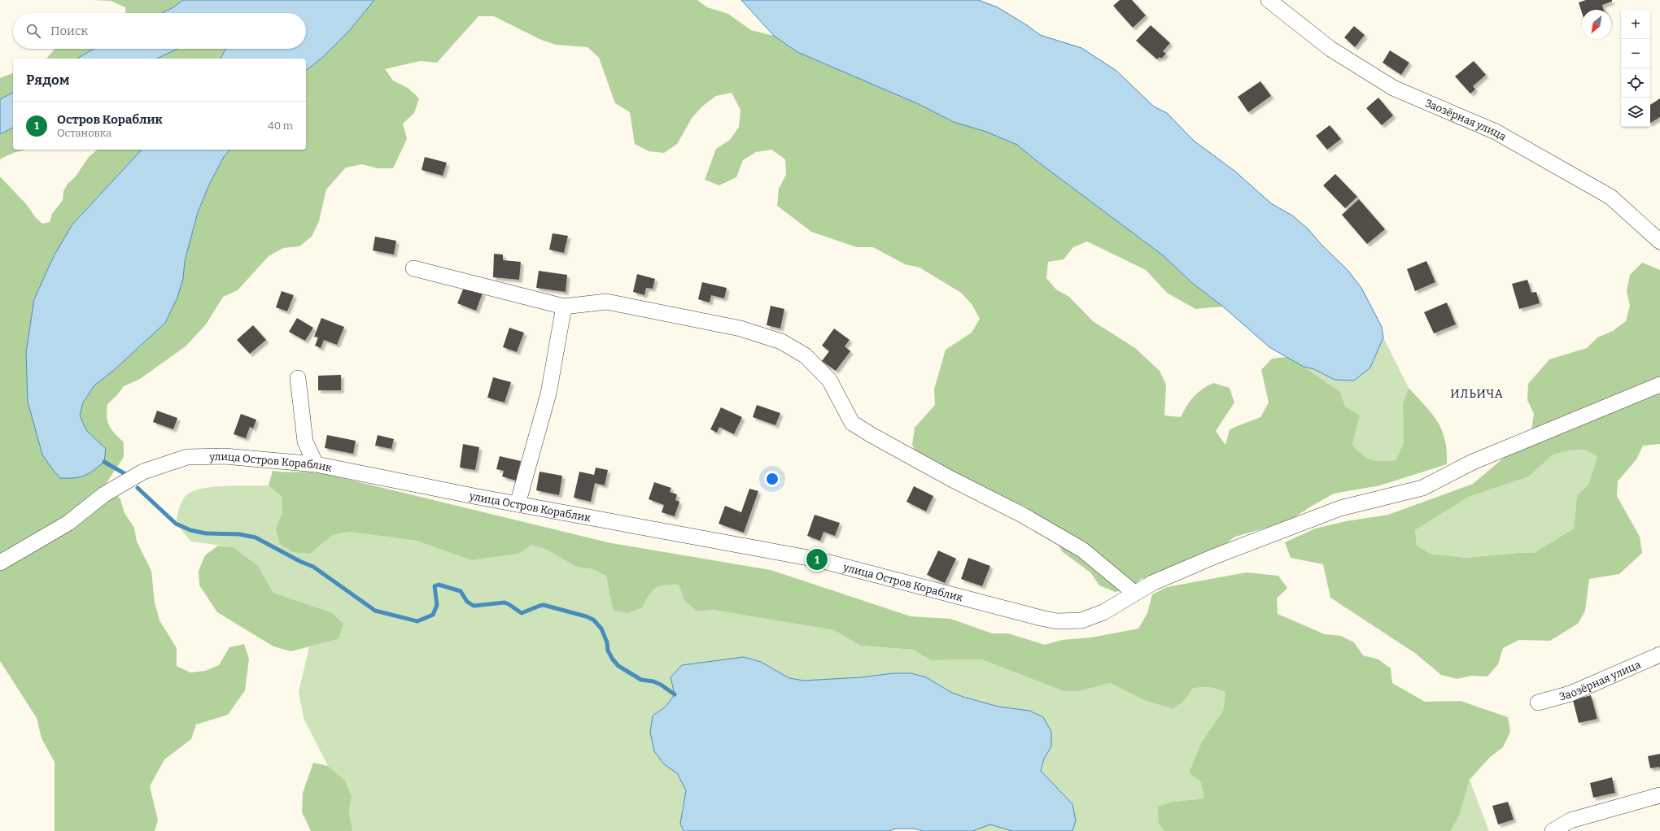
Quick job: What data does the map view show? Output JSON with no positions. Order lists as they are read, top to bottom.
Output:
{
  "streets": {
    "street": ["Заозёрная улица", "улица Остров Кораблик"]
  },
  "districts": ["ИЛЬИЧА"],
  "north": "bottom left",
  "page": {
    "map_buttons": ["+", "−"],
    "search": "Поиск",
    "heading": "Рядом",
    "list": [
      {
        "mark": "1",
        "name": "Остров Кораблик",
        "note": "Остановка",
        "value": "40 m"
      }
    ],
    "pins": "1"
  }
}
